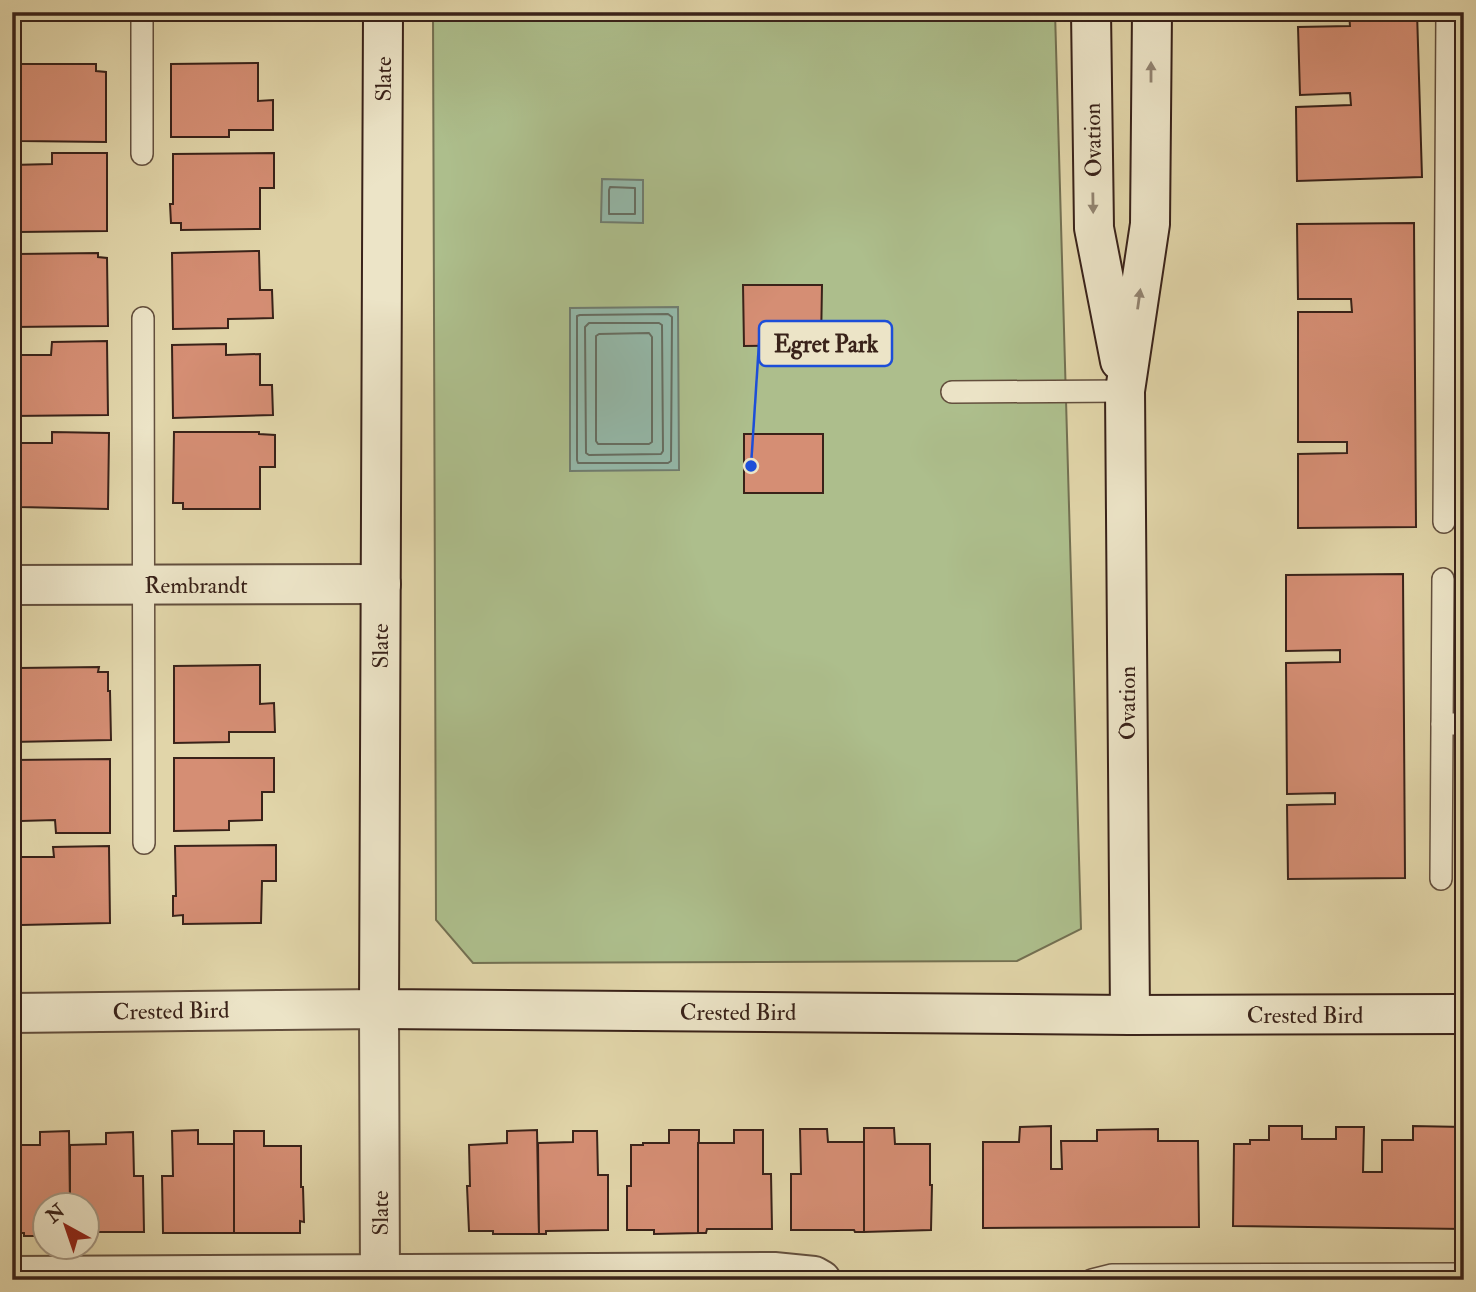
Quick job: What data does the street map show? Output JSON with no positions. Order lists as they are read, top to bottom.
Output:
{
  "streets": {
    "street": [
      "Slate",
      "Ovation",
      "Rembrandt",
      "Crested Bird"
    ]
  },
  "crossings": [
    ["Slate", "Rembrandt"],
    ["Slate", "Crested Bird"],
    ["Ovation", "Crested Bird"]
  ],
  "places": ["Egret Park"],
  "north": "top left"
}
